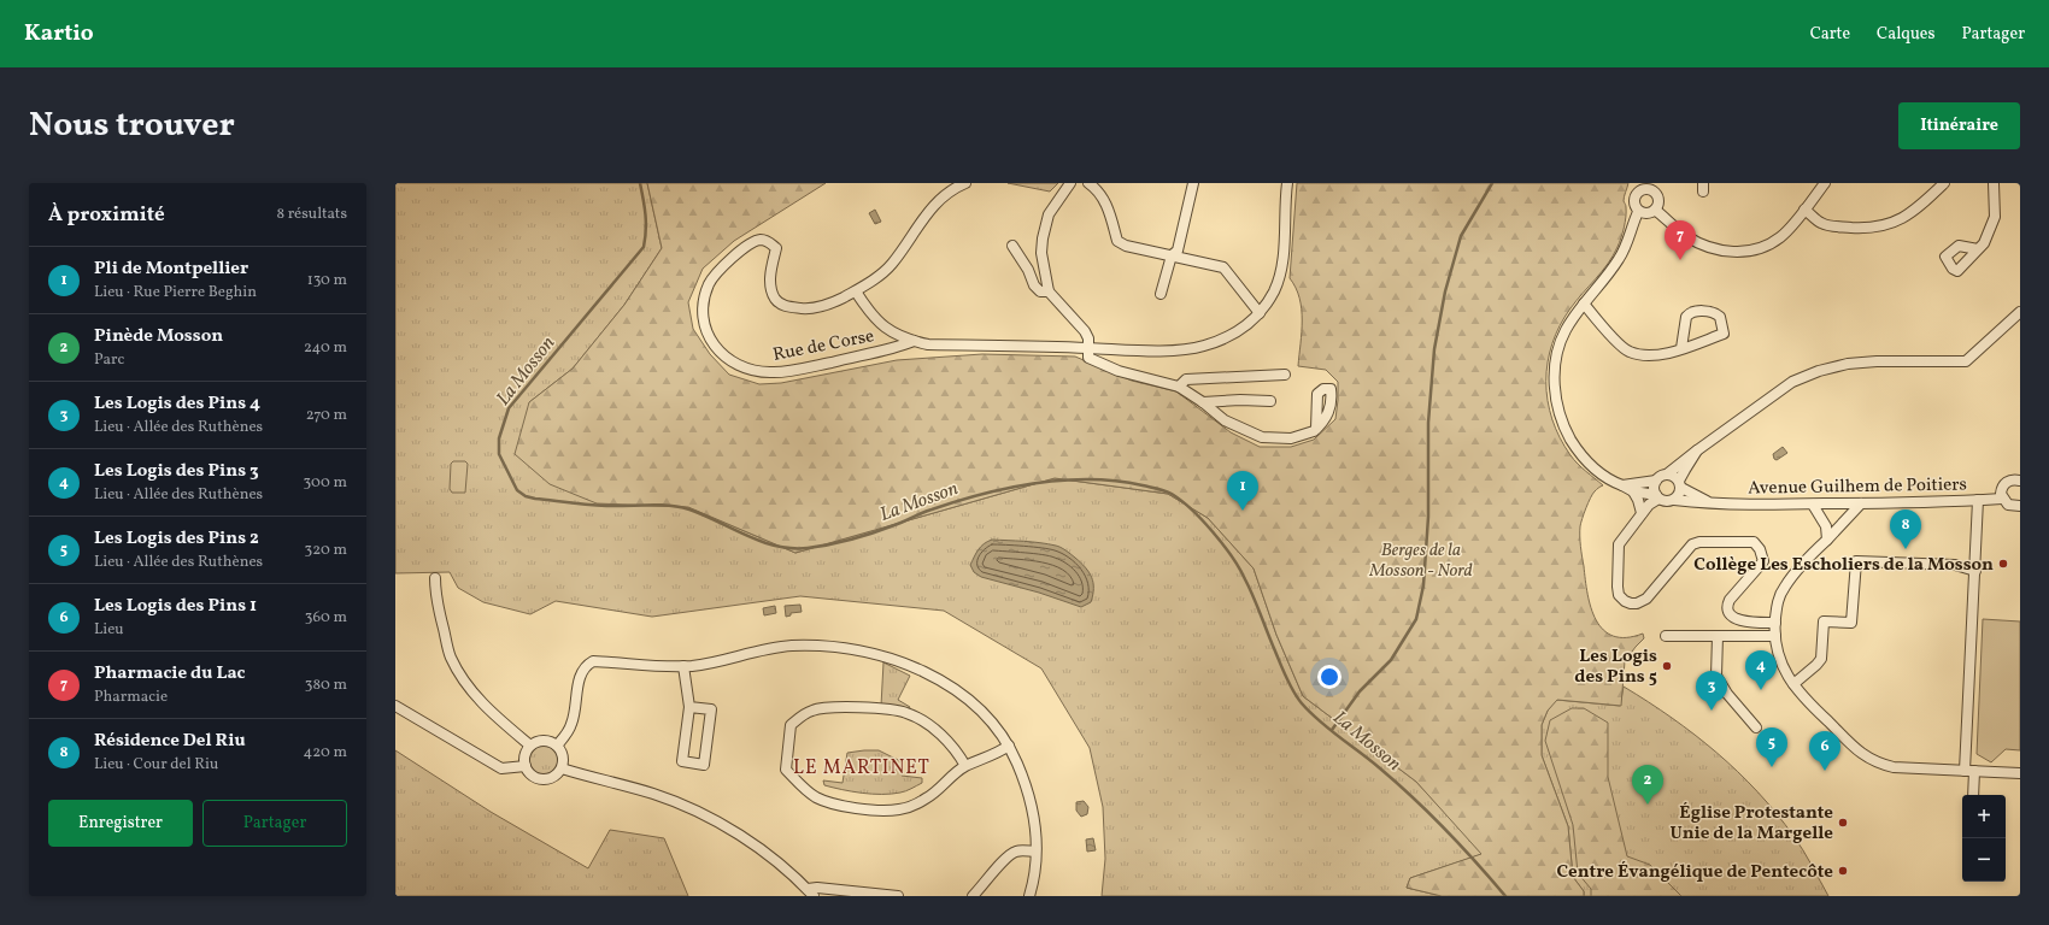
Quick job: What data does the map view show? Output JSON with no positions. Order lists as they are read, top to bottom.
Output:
{
  "streets": {
    "street": ["Rue de Corse", "Avenue Guilhem de Poitiers"]
  },
  "districts": ["LE MARTINET"],
  "water": ["La Mosson"],
  "parks": ["Berges de la Mosson - Nord"],
  "places": [
    "Collège Les Escholiers de la Mosson",
    "Les Logis des Pins 5",
    "Église Protestante Unie de la Margelle",
    "Centre Évangélique de Pentecôte"
  ],
  "page": {
    "header": "Kartio",
    "nav": ["Carte", "Calques", "Partager"],
    "title": "Nous trouver",
    "buttons": [
      "Itinéraire",
      ["Enregistrer", "Partager"]
    ],
    "heading": ["À proximité", "8 résultats"],
    "pins": [
      "7",
      "1",
      "8",
      "4",
      "3",
      "5",
      "6",
      "2"
    ],
    "list": [
      {
        "mark": "1",
        "name": "Pli de Montpellier",
        "note": "Lieu · Rue Pierre Beghin",
        "value": "130 m"
      },
      {
        "mark": "2",
        "name": "Pinède Mosson",
        "note": "Parc",
        "value": "240 m"
      },
      {
        "mark": "3",
        "name": "Les Logis des Pins 4",
        "note": "Lieu · Allée des Ruthènes",
        "value": "270 m"
      },
      {
        "mark": "4",
        "name": "Les Logis des Pins 3",
        "note": "Lieu · Allée des Ruthènes",
        "value": "300 m"
      },
      {
        "mark": "5",
        "name": "Les Logis des Pins 2",
        "note": "Lieu · Allée des Ruthènes",
        "value": "320 m"
      },
      {
        "mark": "6",
        "name": "Les Logis des Pins 1",
        "note": "Lieu",
        "value": "360 m"
      },
      {
        "mark": "7",
        "name": "Pharmacie du Lac",
        "note": "Pharmacie",
        "value": "380 m"
      },
      {
        "mark": "8",
        "name": "Résidence Del Riu",
        "note": "Lieu · Cour del Riu",
        "value": "420 m"
      }
    ],
    "map_buttons": ["+", "−"]
  }
}
